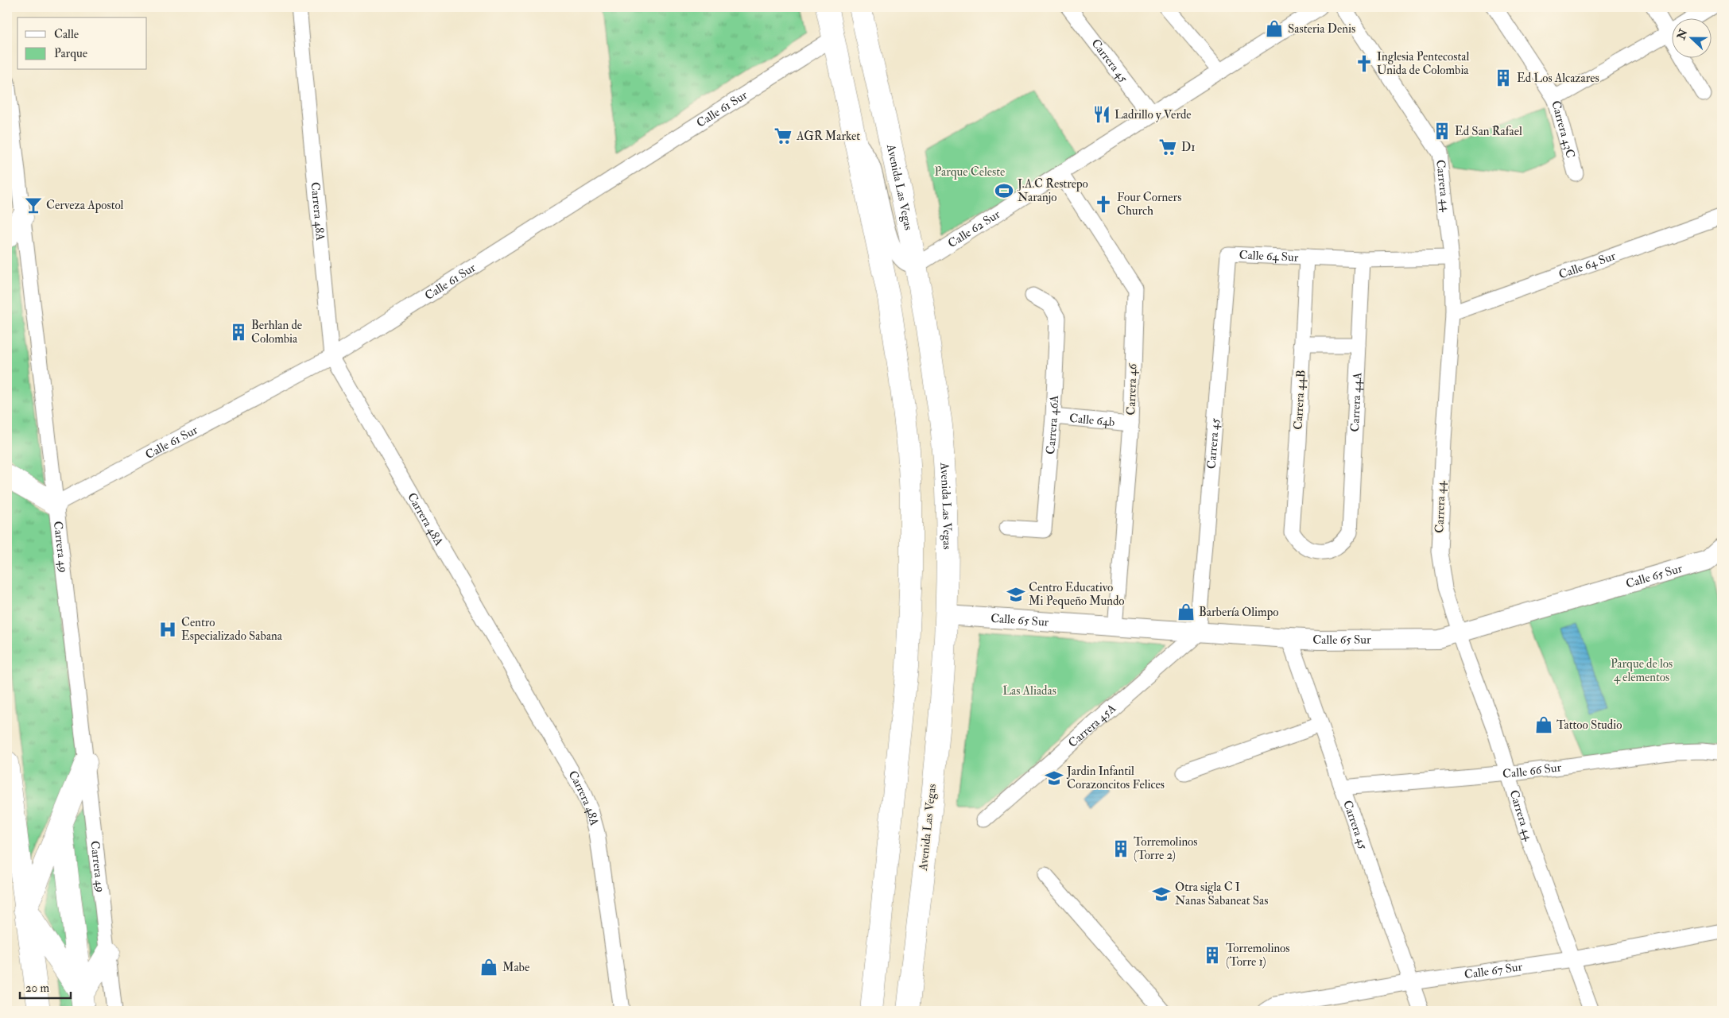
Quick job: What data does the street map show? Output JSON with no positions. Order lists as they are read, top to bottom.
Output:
{
  "streets": {
    "main road": ["Avenida Las Vegas"],
    "street": [
      "Carrera 45",
      "Calle 61 Sur",
      "Carrera 43C",
      "Carrera 44",
      "Carrera 48A",
      "Calle 62 Sur",
      "Calle 64 Sur",
      "Carrera 46",
      "Carrera 44B",
      "Carrera 44A",
      "Calle 64b",
      "Carrera 46A",
      "Carrera 49",
      "Calle 65 Sur",
      "Carrera 45A",
      "Calle 66 Sur",
      "Calle 67 Sur"
    ]
  },
  "crossings": [
    ["Carrera 45", "Calle 62 Sur"],
    ["Carrera 45", "Calle 64 Sur"],
    ["Carrera 45", "Calle 65 Sur"],
    ["Carrera 45", "Carrera 45A"],
    ["Carrera 45", "Calle 66 Sur"],
    ["Carrera 45", "Calle 67 Sur"],
    ["Calle 61 Sur", "Carrera 48A"],
    ["Calle 61 Sur", "Carrera 49"],
    ["Carrera 44", "Calle 64 Sur"],
    ["Carrera 44", "Calle 65 Sur"],
    ["Carrera 44", "Calle 66 Sur"],
    ["Carrera 44", "Calle 67 Sur"],
    ["Avenida Las Vegas", "Calle 62 Sur"],
    ["Avenida Las Vegas", "Calle 65 Sur"],
    ["Calle 62 Sur", "Carrera 46"],
    ["Calle 64 Sur", "Carrera 44B"],
    ["Calle 64 Sur", "Carrera 44A"],
    ["Carrera 46", "Calle 64b"],
    ["Carrera 46", "Calle 65 Sur"],
    ["Carrera 44B", "Carrera 44A"],
    ["Calle 64b", "Carrera 46A"],
    ["Calle 65 Sur", "Carrera 45A"]
  ],
  "parks": ["Parque Celeste", "Parque de los 4 elementos", "Las Aliadas"],
  "places": {
    "shop": [
      "Sasteria Denis",
      "Barbería Olimpo",
      "Tattoo Studio",
      "Mabe"
    ],
    "church": ["Inglesia Pentecostal Unida de Colombia", "Four Corners Church"],
    "building": [
      "Ed Los Alcazares",
      "Ed San Rafael",
      "Berhlan de Colombia",
      "Torremolinos (Torre 2)",
      "Torremolinos (Torre 1)"
    ],
    "restaurant": ["Ladrillo y Verde"],
    "supermarket": ["AGR Market", "D1"],
    "sports": ["J.A.C Restrepo Naranjo"],
    "bar": ["Cerveza Apostol"],
    "school or university": ["Centro Educativo Mi Pequeño Mundo", "Jardin Infantil Corazoncitos Felices", "Otra sigla C I Nanas Sabaneat Sas"],
    "hospital": ["Centro Especializado Sabana"]
  },
  "legend": ["Calle", "Parque"],
  "scale_bar": "20 m",
  "north": "left"
}
